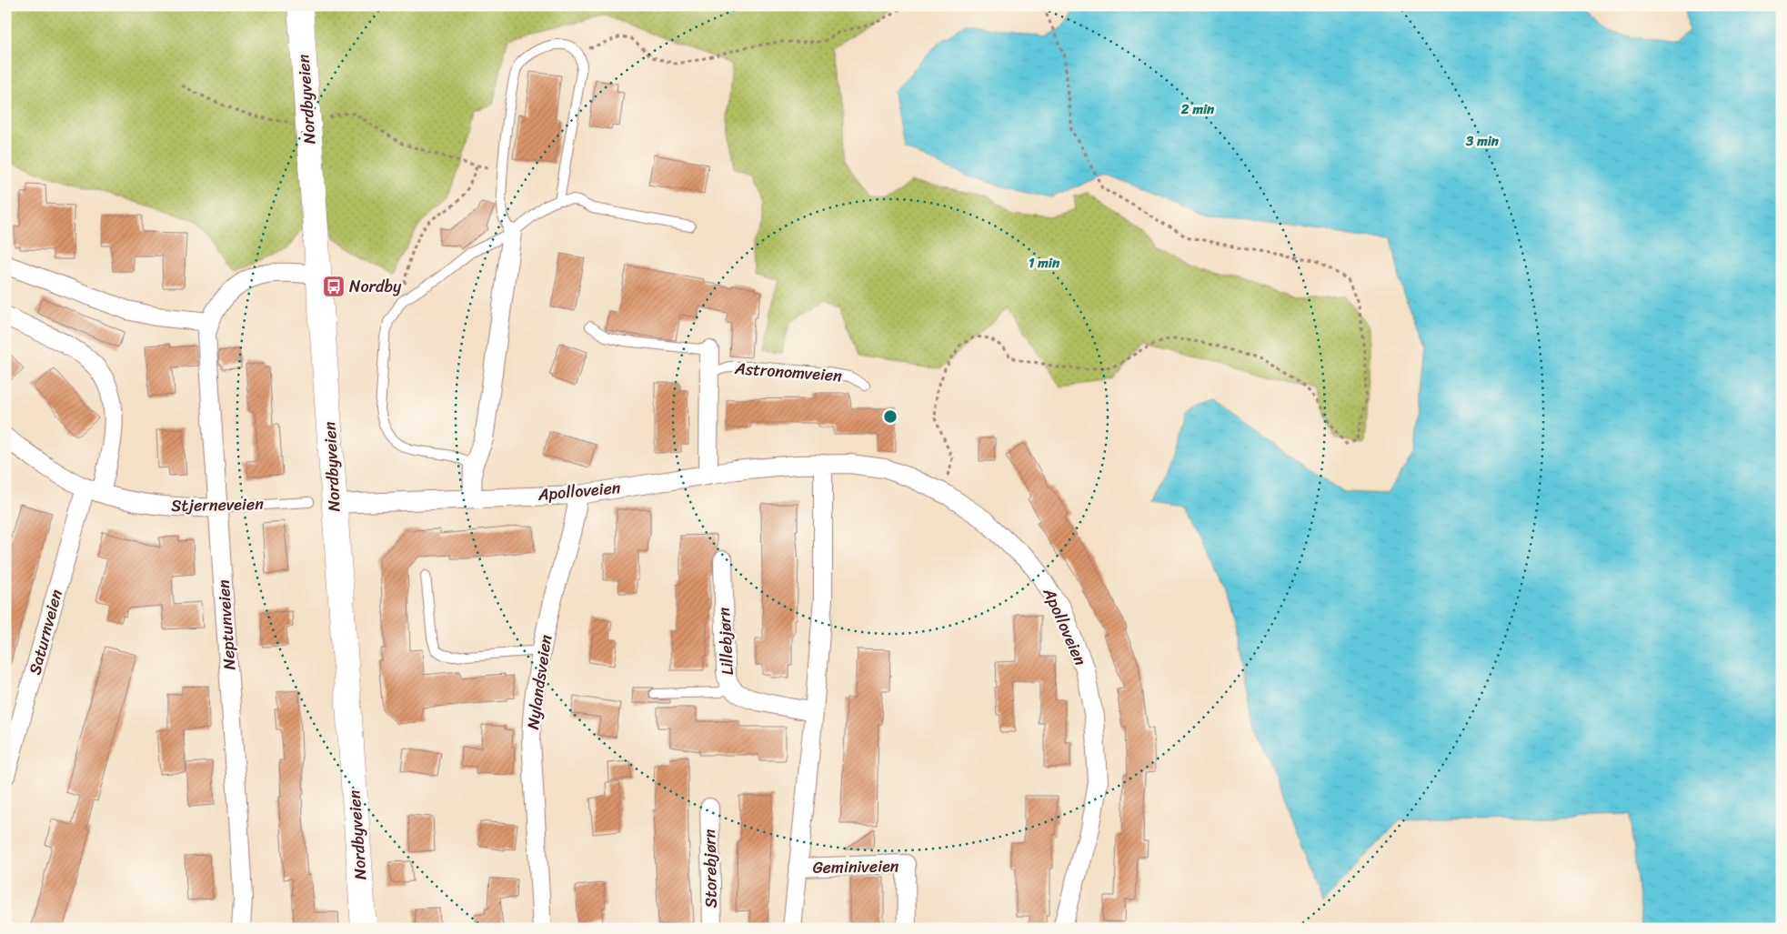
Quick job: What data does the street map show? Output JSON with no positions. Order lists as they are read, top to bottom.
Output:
{
  "streets": {
    "main road": ["Nordbyveien"],
    "street": [
      "Apolloveien",
      "Stjerneveien",
      "Neptunveien",
      "Saturnveien",
      "Lillebjørn",
      "Nylandsveien",
      "Geminiveien",
      "Storebjørn"
    ],
    "lane": ["Astronomveien"]
  },
  "crossings": [
    ["Nordbyveien", "Apolloveien"],
    ["Nordbyveien", "Neptunveien"],
    ["Apolloveien", "Nylandsveien"],
    ["Stjerneveien", "Neptunveien"],
    ["Stjerneveien", "Saturnveien"]
  ],
  "places": {
    "bus stop": ["Nordby"]
  },
  "rings": ["2 min", "3 min", "1 min"]
}
